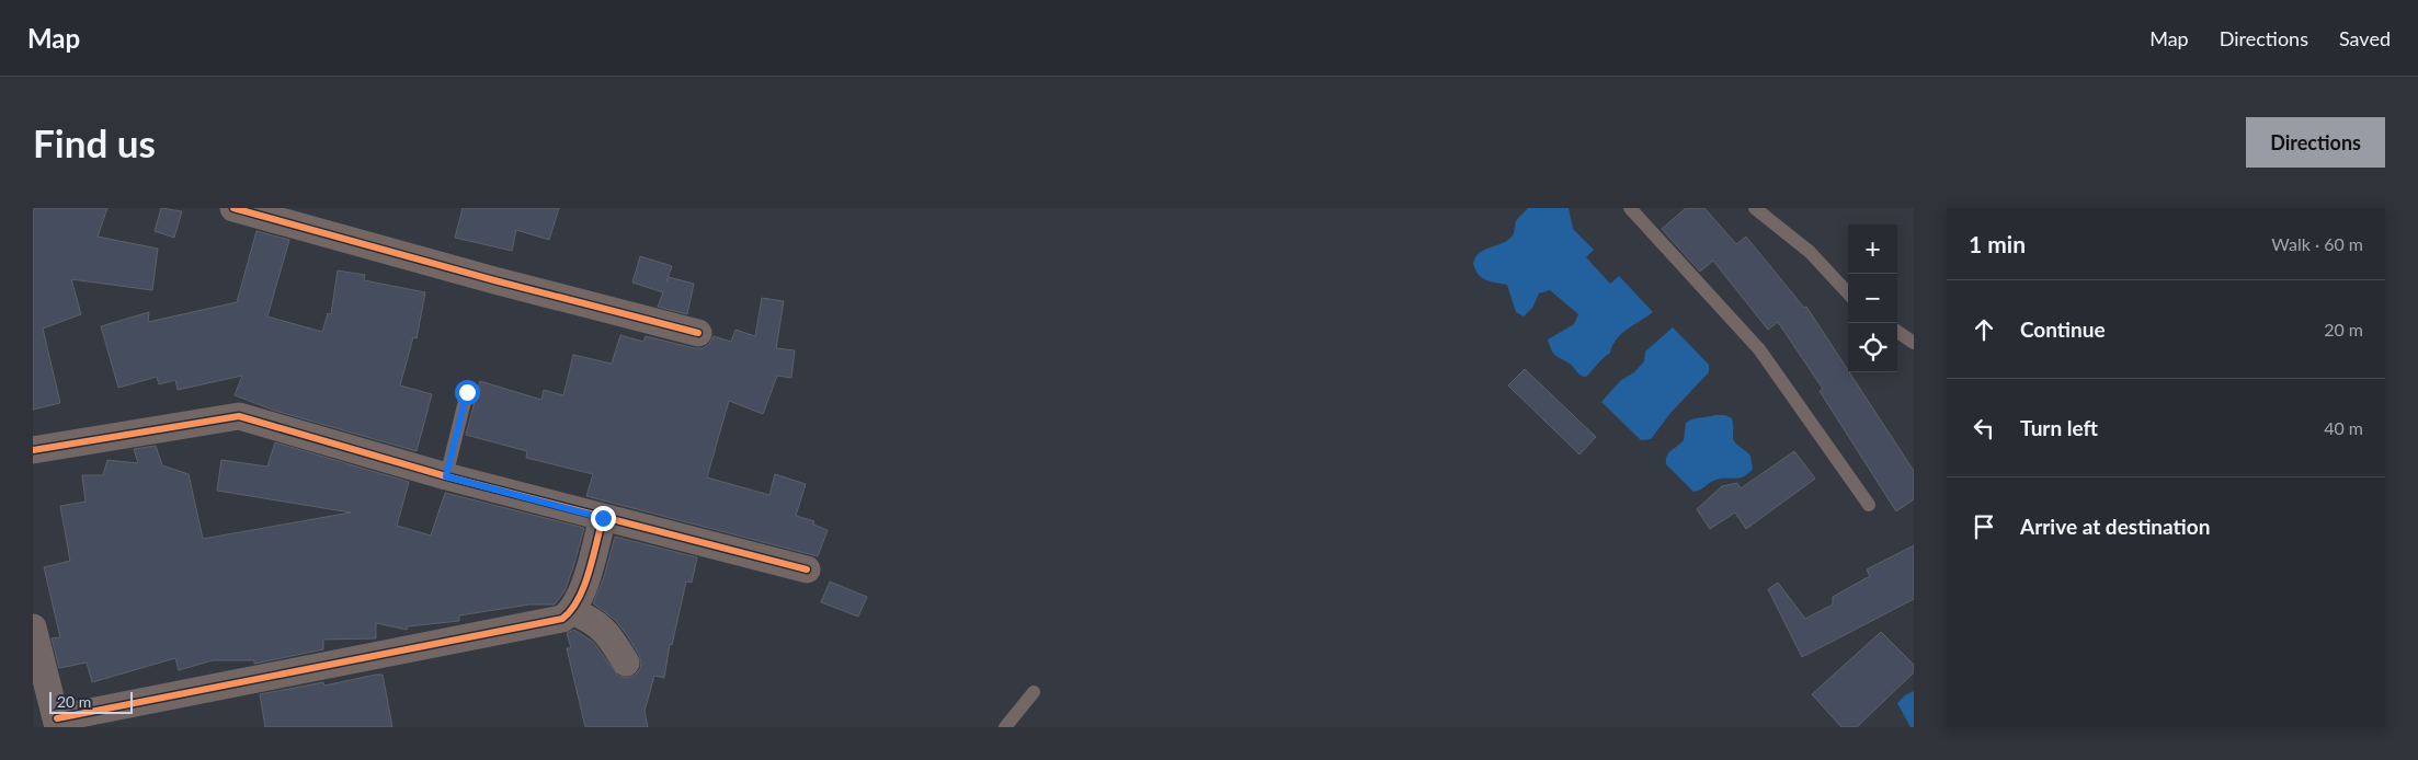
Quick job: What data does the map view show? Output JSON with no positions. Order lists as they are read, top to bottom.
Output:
{
  "scale_bar": "20 m",
  "page": {
    "header": "Map",
    "nav": ["Map", "Directions", "Saved"],
    "buttons": "Directions",
    "title": "Find us",
    "heading": ["1 min", "Walk · 60 m"],
    "map_buttons": ["+", "−"],
    "list": [
      ["Continue", "20 m"],
      ["Turn left", "40 m"],
      "Arrive at destination"
    ],
    "scale": "20 m"
  }
}
